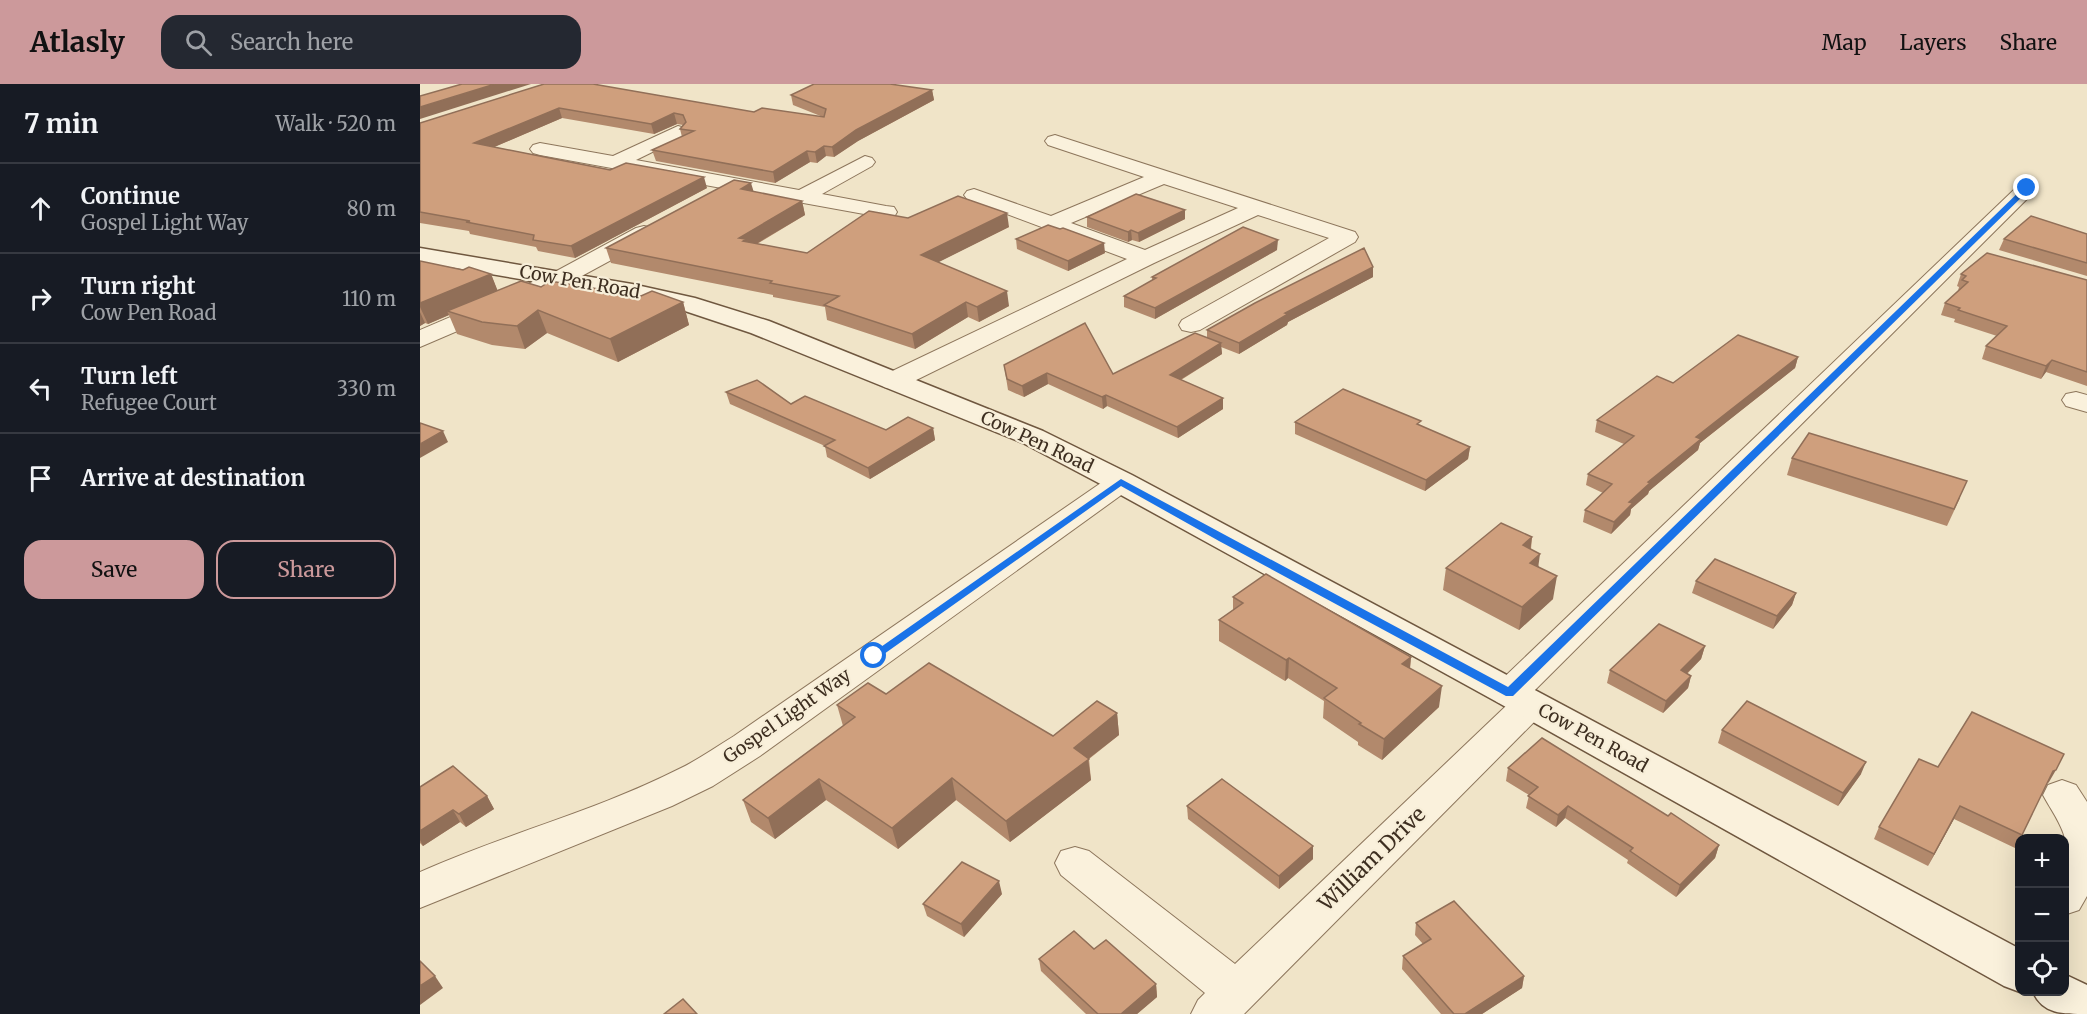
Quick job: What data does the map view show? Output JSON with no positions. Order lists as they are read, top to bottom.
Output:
{
  "streets": {
    "main road": ["Cow Pen Road"],
    "street": ["Gospel Light Way", "William Drive"]
  },
  "crossings": [
    ["Cow Pen Road", "Gospel Light Way"],
    ["Cow Pen Road", "William Drive"]
  ],
  "page": {
    "header": "Atlasly",
    "search": "Search here",
    "nav": ["Map", "Layers", "Share"],
    "heading": ["7 min", "Walk · 520 m"],
    "list": [
      ["Continue", "Gospel Light Way", "80 m"],
      ["Turn right", "Cow Pen Road", "110 m"],
      ["Turn left", "Refugee Court", "330 m"],
      "Arrive at destination"
    ],
    "buttons": ["Save", "Share"],
    "map_buttons": ["+", "−"]
  }
}
